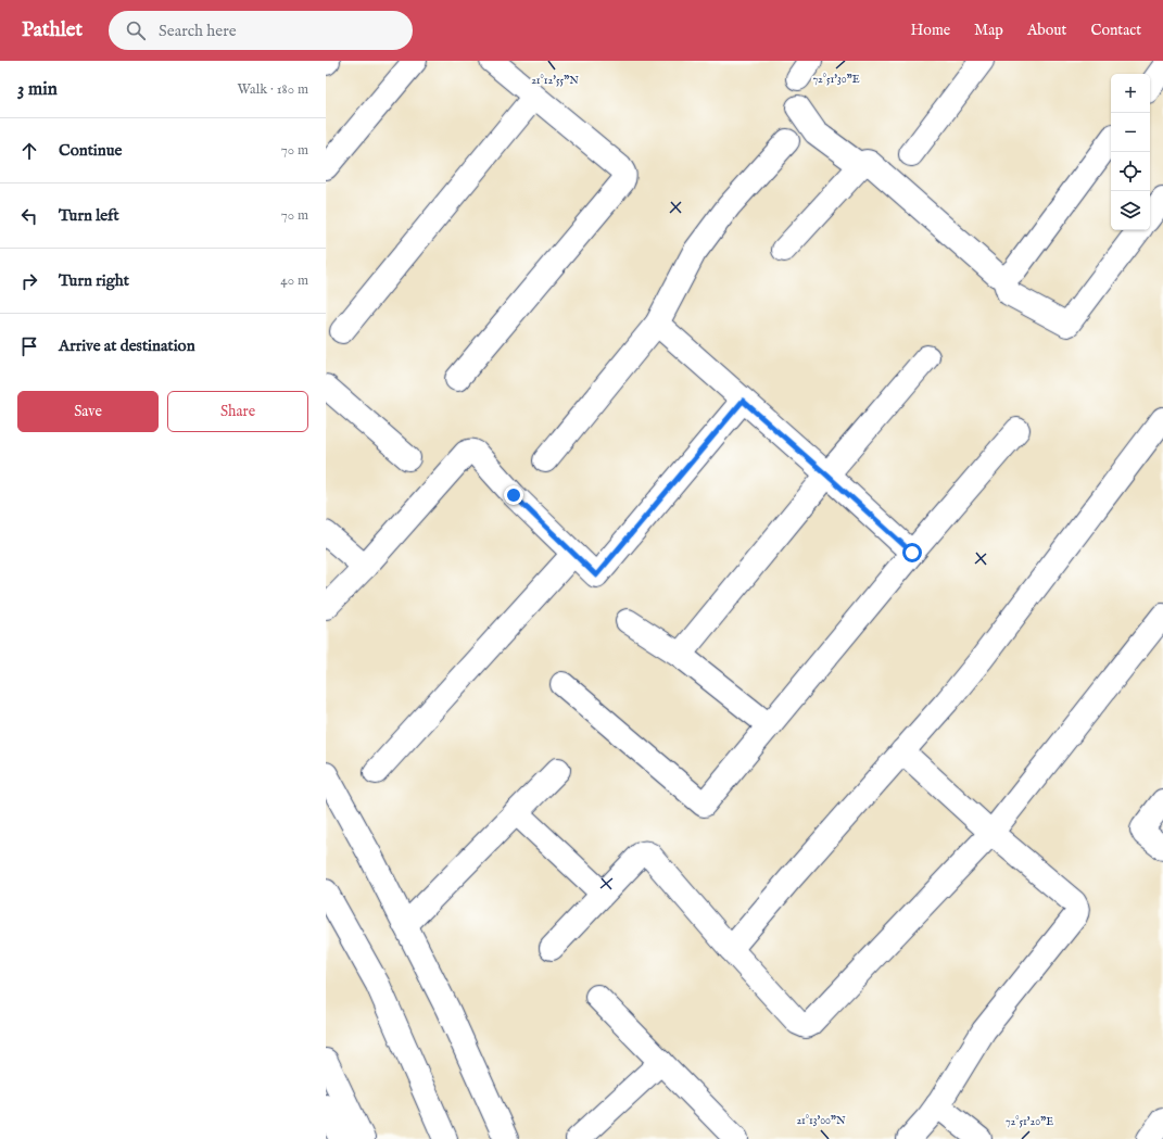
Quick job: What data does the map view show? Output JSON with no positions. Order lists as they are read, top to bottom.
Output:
{
  "page": {
    "header": "Pathlet",
    "search": "Search here",
    "nav": [
      "Home",
      "Map",
      "About",
      "Contact"
    ],
    "heading": ["3 min", "Walk · 180 m"],
    "map_buttons": ["+", "−"],
    "list": [
      ["Continue", "70 m"],
      ["Turn left", "70 m"],
      ["Turn right", "40 m"],
      "Arrive at destination"
    ],
    "buttons": ["Save", "Share"]
  },
  "coordinates": [
    "72°51'30\"E",
    "21°12'55\"N",
    "21°13'00\"N",
    "72°51'20\"E"
  ]
}
